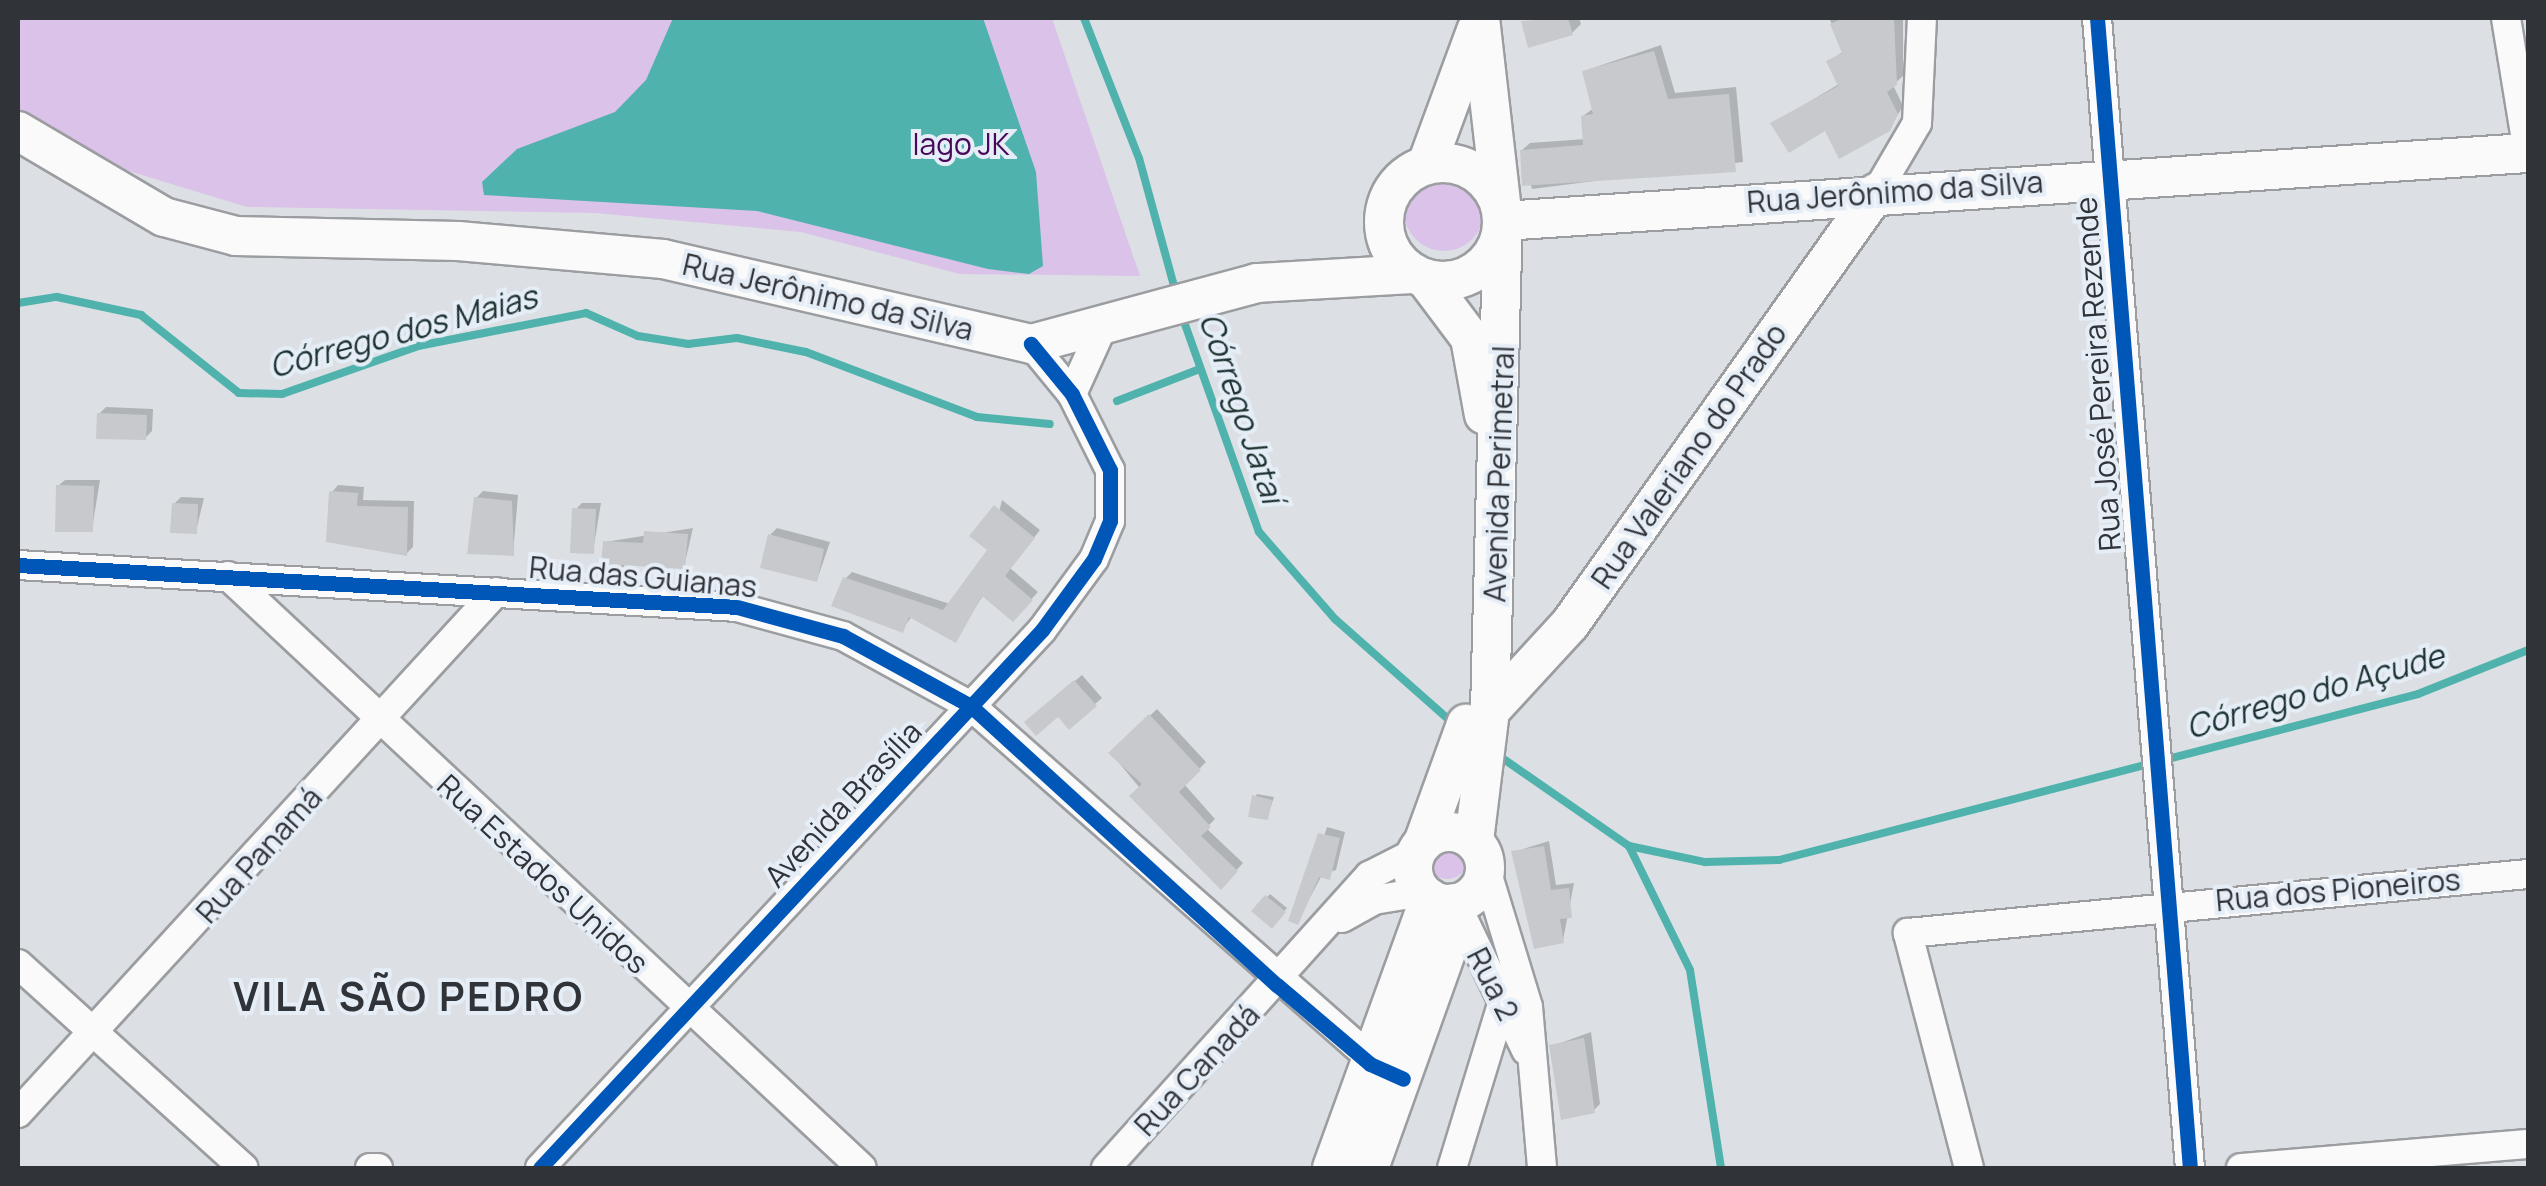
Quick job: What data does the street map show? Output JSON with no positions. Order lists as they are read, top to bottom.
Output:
{
  "streets": {
    "main road": ["Rua Jerônimo da Silva", "Rua Valeriano do Prado", "Avenida Perimetral"],
    "street": [
      "Rua José Pereira Rezende",
      "Rua das Guianas",
      "Avenida Brasília",
      "Rua Panamá",
      "Rua Estados Unidos",
      "Rua dos Pioneiros",
      "Rua 2",
      "Rua Canadá"
    ]
  },
  "crossings": [
    ["Rua Jerônimo da Silva", "Rua José Pereira Rezende"],
    ["Rua Jerônimo da Silva", "Rua Valeriano do Prado"],
    ["Rua Jerônimo da Silva", "Avenida Perimetral"],
    ["Rua Jerônimo da Silva", "Avenida Brasília"],
    ["Rua José Pereira Rezende", "Rua dos Pioneiros"],
    ["Rua Valeriano do Prado", "Avenida Perimetral"],
    ["Rua das Guianas", "Avenida Brasília"],
    ["Rua das Guianas", "Rua Panamá"],
    ["Rua das Guianas", "Rua Estados Unidos"],
    ["Rua das Guianas", "Rua Canadá"],
    ["Avenida Brasília", "Rua Estados Unidos"],
    ["Rua Panamá", "Rua Estados Unidos"],
    ["Rua 2", "Rua Canadá"]
  ],
  "districts": ["VILA SÃO PEDRO"],
  "water": ["Córrego dos Maias", "Córrego Jataí", "Córrego do Açude"],
  "parks": ["lago JK"]
}
